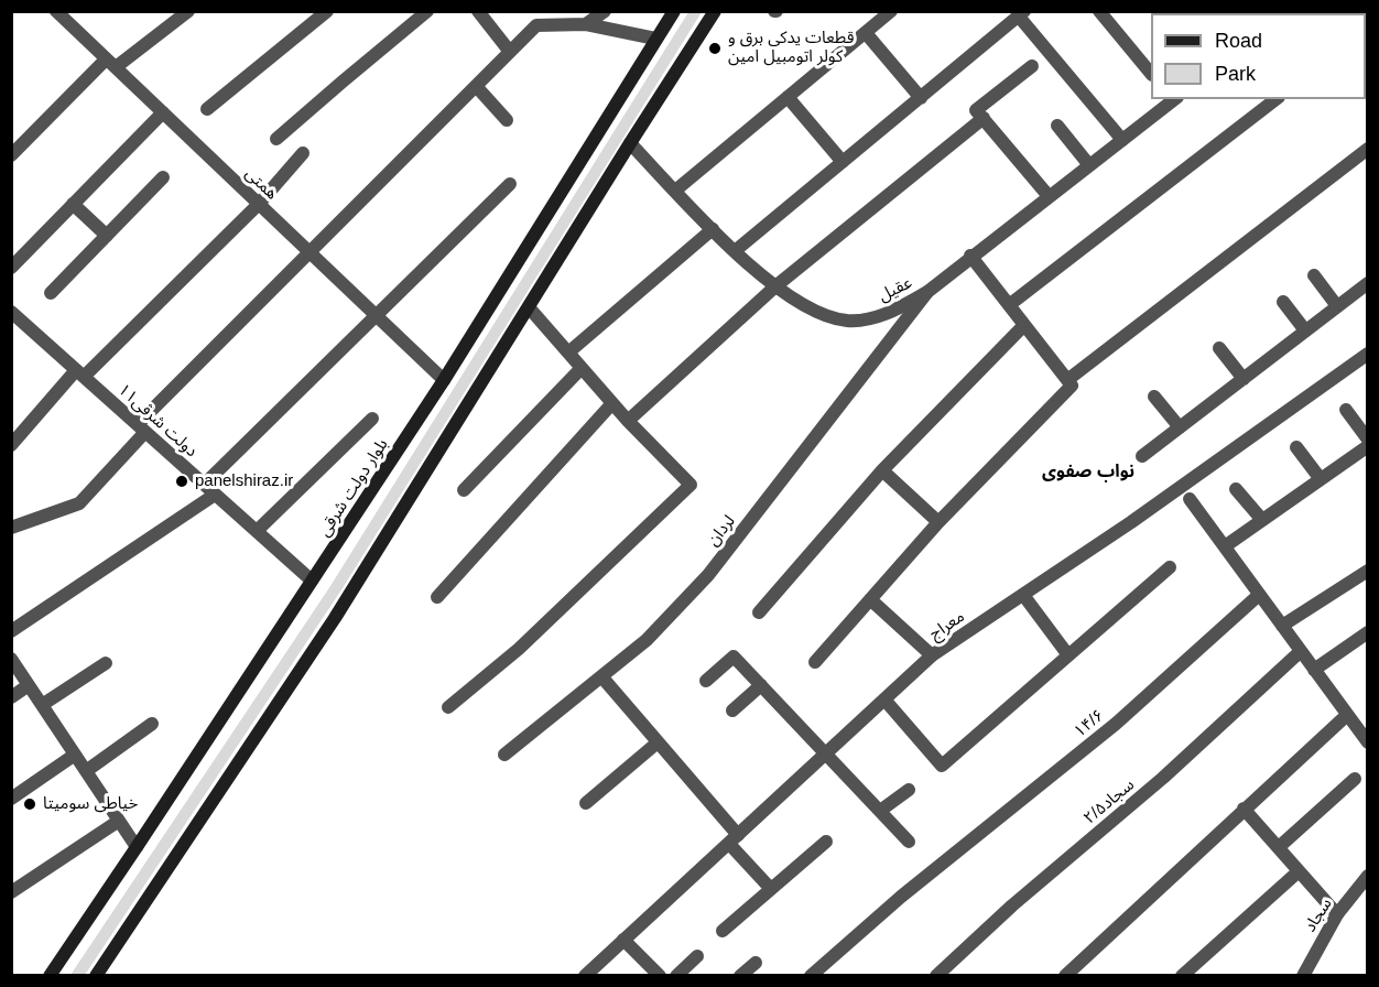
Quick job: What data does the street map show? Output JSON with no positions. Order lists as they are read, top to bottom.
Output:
{
  "streets": {
    "main road": ["بلوار دولت شرقی"],
    "street": [
      "همتی",
      "عقیل",
      "۱۱دولت شرقی",
      "لردان",
      "معراج",
      "۱۴/۶",
      "۲/۵سجاد",
      "سجاد"
    ]
  },
  "crossings": [
    ["همتی", "بلوار دولت شرقی"],
    ["عقیل", "لردان"],
    ["۱۱دولت شرقی", "بلوار دولت شرقی"]
  ],
  "districts": ["نواب صفوی"],
  "places": ["قطعات یدکی برق و کولر اتومبیل امین", "panelshiraz.ir", "خیاطی سومیتا"],
  "legend": ["Road", "Park"]
}
